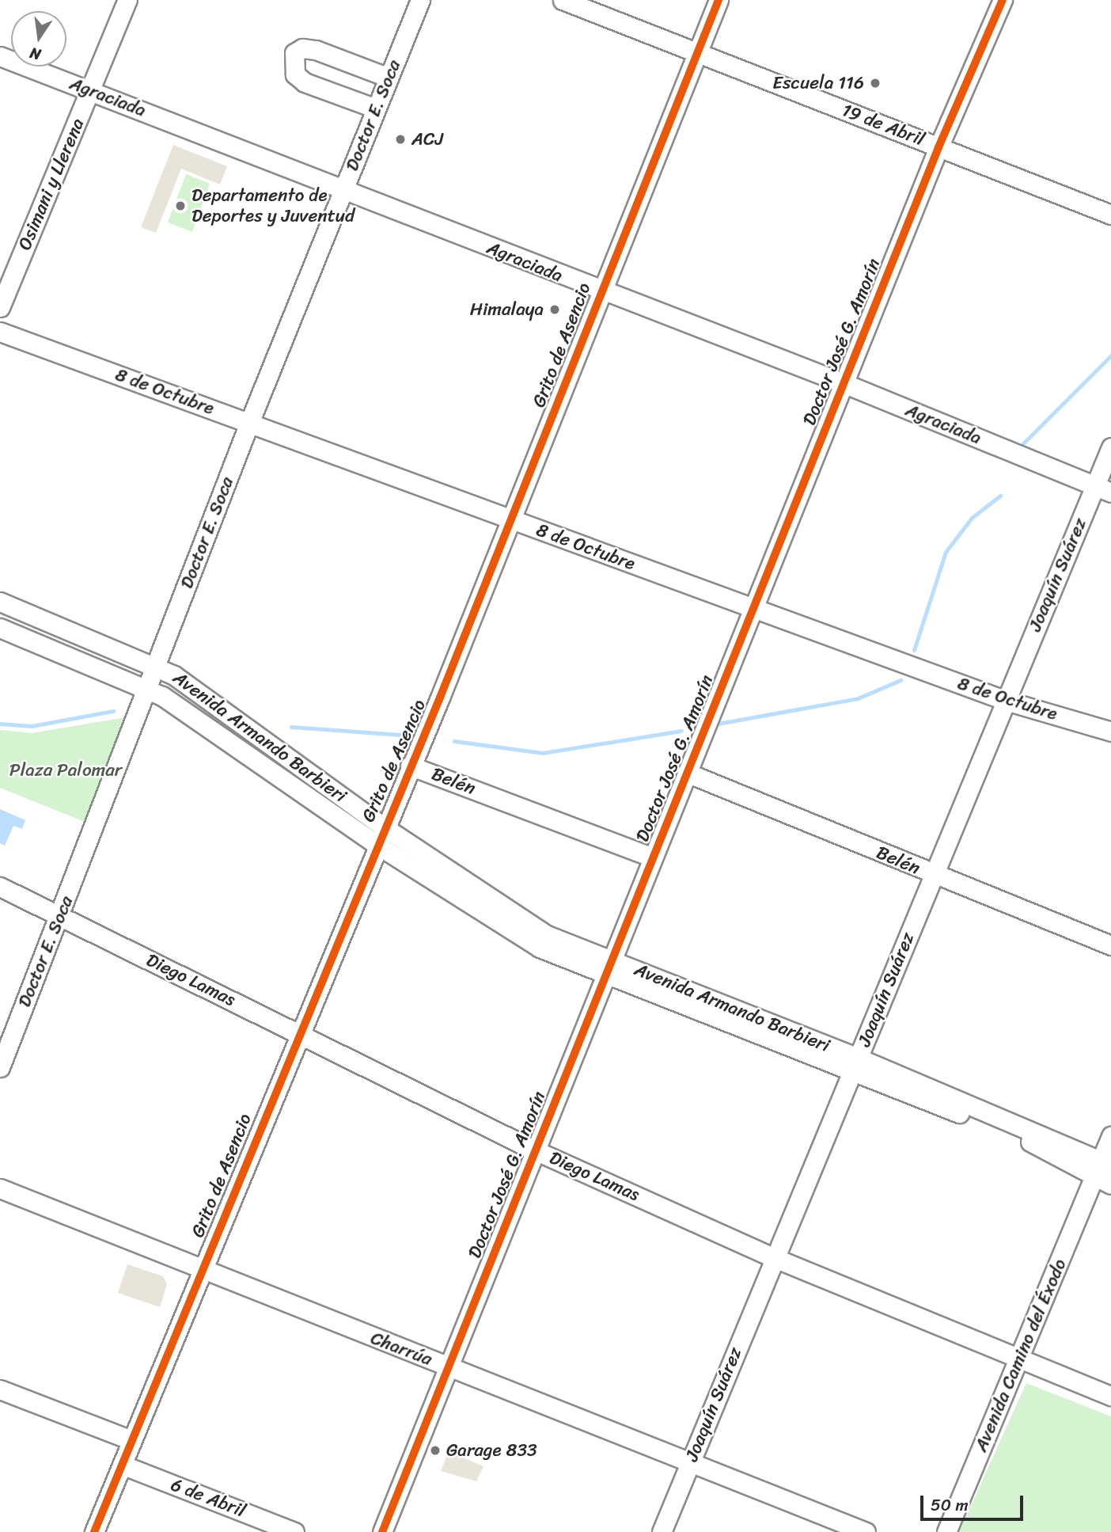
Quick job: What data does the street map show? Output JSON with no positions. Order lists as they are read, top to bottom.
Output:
{
  "streets": {
    "street": [
      "Agraciada",
      "Doctor E. Soca",
      "19 de Abril",
      "Osimani y Llerena",
      "Doctor José G. Amorín",
      "Grito de Asencio",
      "8 de Octubre",
      "Joaquín Suárez",
      "Avenida Armando Barbieri",
      "Belén",
      "Diego Lamas",
      "Charrúa",
      "Avenida Camino del Éxodo",
      "6 de Abril"
    ]
  },
  "crossings": [
    ["Agraciada", "Doctor E. Soca"],
    ["Agraciada", "Osimani y Llerena"],
    ["Agraciada", "Doctor José G. Amorín"],
    ["Agraciada", "Grito de Asencio"],
    ["Agraciada", "Joaquín Suárez"],
    ["Doctor E. Soca", "8 de Octubre"],
    ["Doctor E. Soca", "Avenida Armando Barbieri"],
    ["Doctor E. Soca", "Diego Lamas"],
    ["19 de Abril", "Doctor José G. Amorín"],
    ["19 de Abril", "Grito de Asencio"],
    ["Doctor José G. Amorín", "8 de Octubre"],
    ["Doctor José G. Amorín", "Avenida Armando Barbieri"],
    ["Doctor José G. Amorín", "Belén"],
    ["Doctor José G. Amorín", "Diego Lamas"],
    ["Doctor José G. Amorín", "Charrúa"],
    ["Grito de Asencio", "8 de Octubre"],
    ["Grito de Asencio", "Avenida Armando Barbieri"],
    ["Grito de Asencio", "Belén"],
    ["Grito de Asencio", "Diego Lamas"],
    ["Grito de Asencio", "Charrúa"],
    ["Grito de Asencio", "6 de Abril"],
    ["8 de Octubre", "Joaquín Suárez"],
    ["Joaquín Suárez", "Avenida Armando Barbieri"],
    ["Joaquín Suárez", "Belén"],
    ["Joaquín Suárez", "Diego Lamas"],
    ["Joaquín Suárez", "Charrúa"],
    ["Avenida Armando Barbieri", "Avenida Camino del Éxodo"],
    ["Diego Lamas", "Avenida Camino del Éxodo"]
  ],
  "parks": ["Plaza Palomar"],
  "places": [
    "Escuela 116",
    "ACJ",
    "Departamento de Deportes y Juventud",
    "Himalaya",
    "Garage 833"
  ],
  "scale_bar": "50 m",
  "north": "bottom"
}
